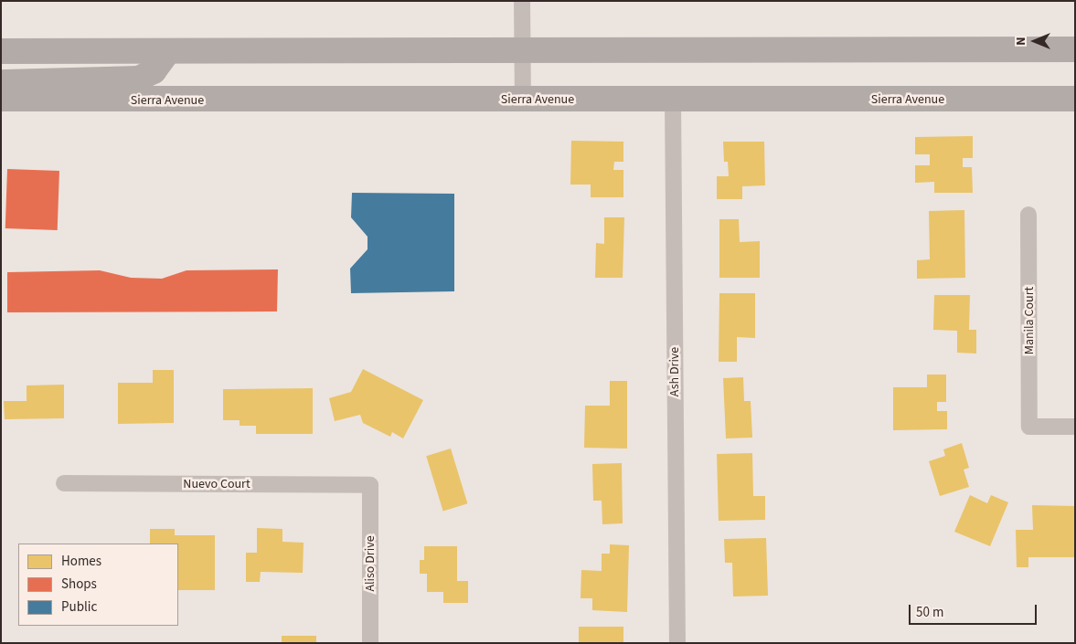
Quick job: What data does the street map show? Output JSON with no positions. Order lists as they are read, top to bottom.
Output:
{
  "streets": {
    "main road": ["Sierra Avenue"],
    "street": [
      "Manila Court",
      "Ash Drive",
      "Nuevo Court",
      "Aliso Drive"
    ]
  },
  "crossings": [
    ["Sierra Avenue", "Ash Drive"],
    ["Nuevo Court", "Aliso Drive"]
  ],
  "legend": ["Homes", "Shops", "Public"],
  "scale_bar": "50 m",
  "north": "left"
}
